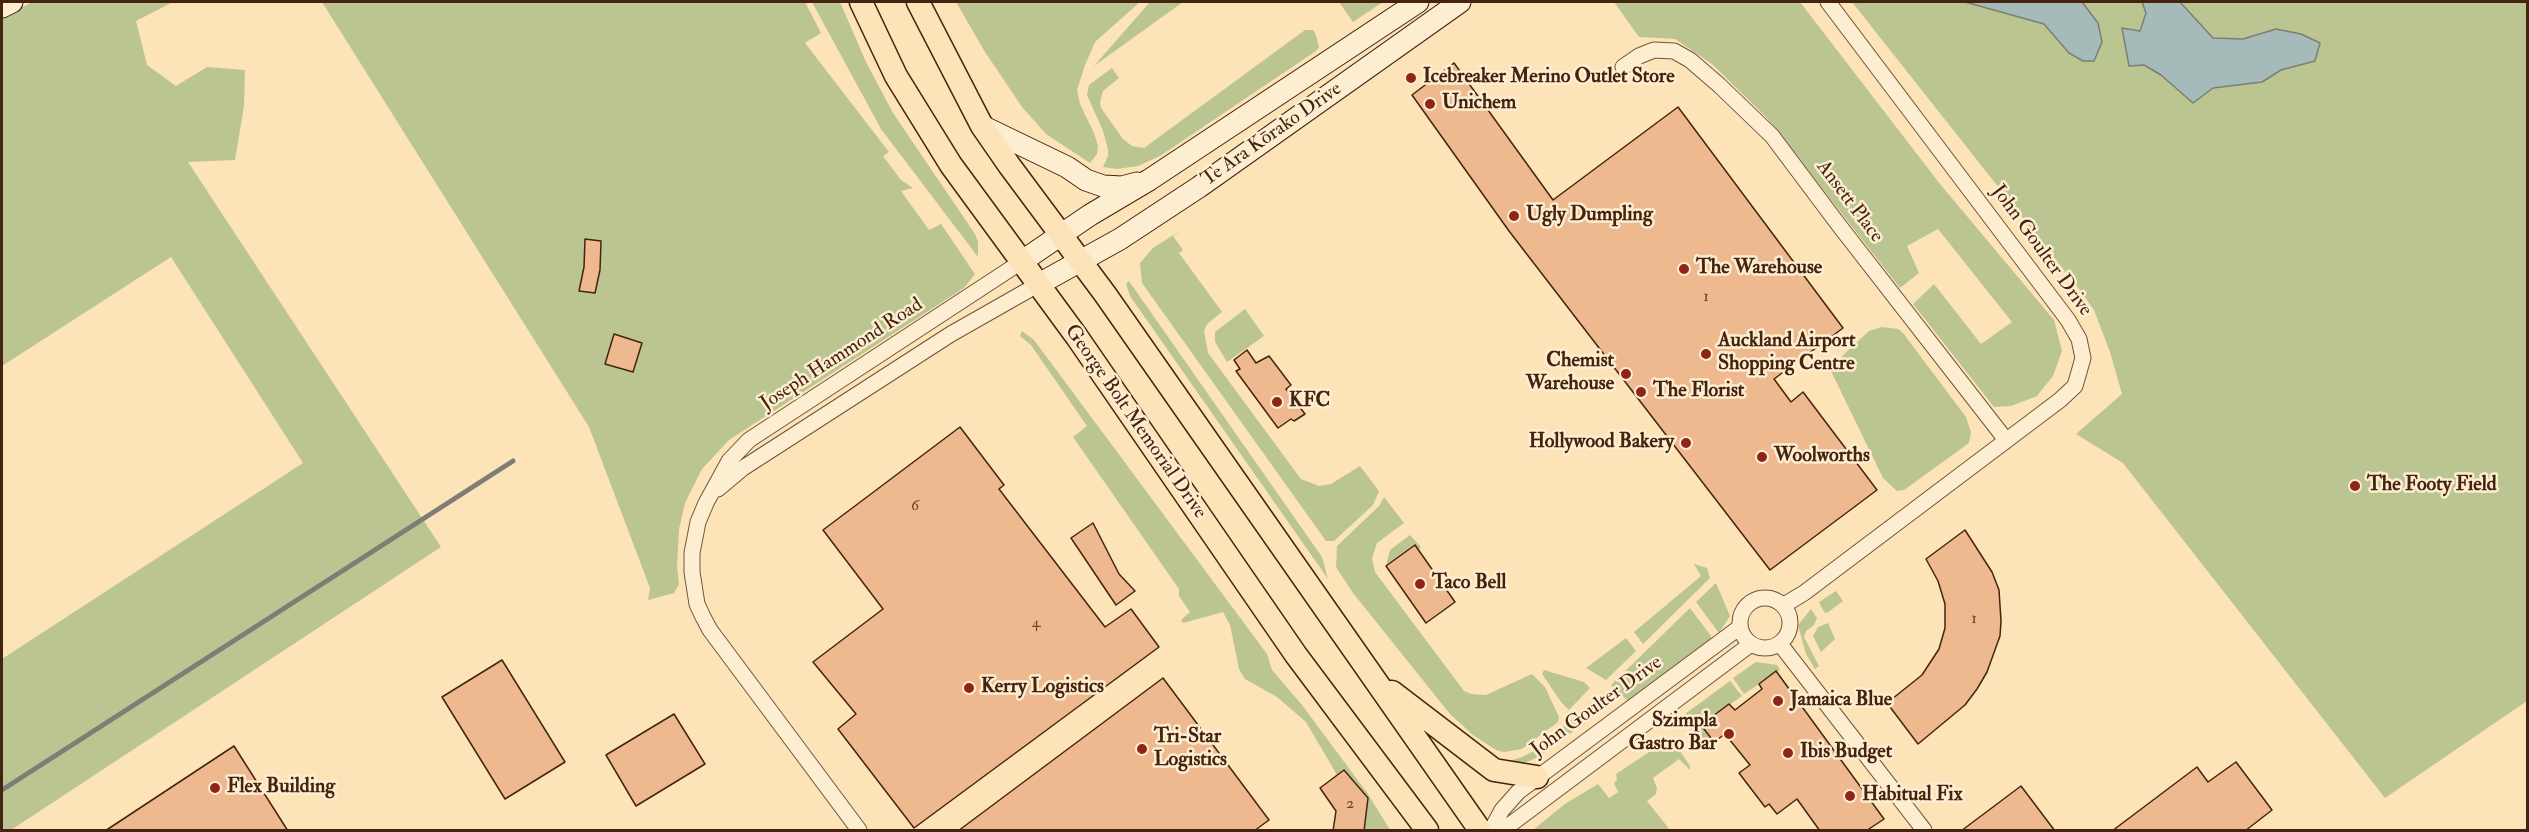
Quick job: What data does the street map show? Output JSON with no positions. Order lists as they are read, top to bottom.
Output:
{
  "streets": {
    "main road": ["George Bolt Memorial Drive"],
    "street": [
      "Te Ara Kōrako Drive",
      "Ansett Place",
      "John Goulter Drive",
      "Joseph Hammond Road"
    ]
  },
  "crossings": [
    ["Te Ara Kōrako Drive", "Joseph Hammond Road"],
    ["Te Ara Kōrako Drive", "George Bolt Memorial Drive"],
    ["Ansett Place", "John Goulter Drive"],
    ["Joseph Hammond Road", "George Bolt Memorial Drive"]
  ],
  "places": [
    "Icebreaker Merino Outlet Store",
    "Unichem",
    "Ugly Dumpling",
    "The Warehouse",
    "Auckland Airport Shopping Centre",
    "Chemist Warehouse",
    "The Florist",
    "KFC",
    "Hollywood Bakery",
    "Woolworths",
    "The Footy Field",
    "Taco Bell",
    "Kerry Logistics",
    "Jamaica Blue",
    "Szimpla Gastro Bar",
    "Tri-Star Logistics",
    "Ibis Budget",
    "Flex Building",
    "Habitual Fix"
  ],
  "house_numbers": [
    "1",
    "6",
    "1",
    "4",
    "2"
  ]
}
